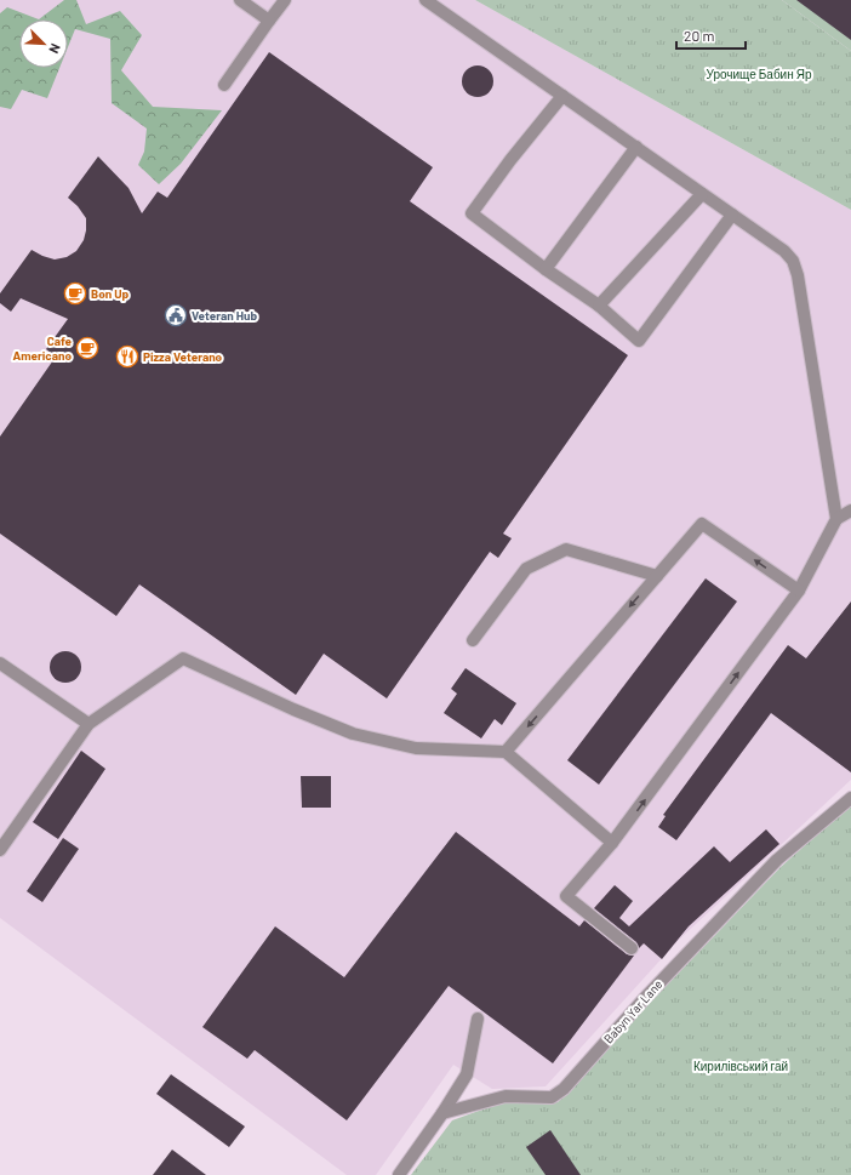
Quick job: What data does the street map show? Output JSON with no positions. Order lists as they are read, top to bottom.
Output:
{
  "streets": {
    "street": ["Babyn Yar Lane"]
  },
  "parks": ["Урочище Бабин Яр", "Кирилівський гай"],
  "places": {
    "cafe": ["Bon Up", "Cafe Americano"],
    "public building": ["Veteran Hub"],
    "restaurant": ["Pizza Veterano"]
  },
  "scale_bar": "20 m",
  "north": "bottom right"
}
